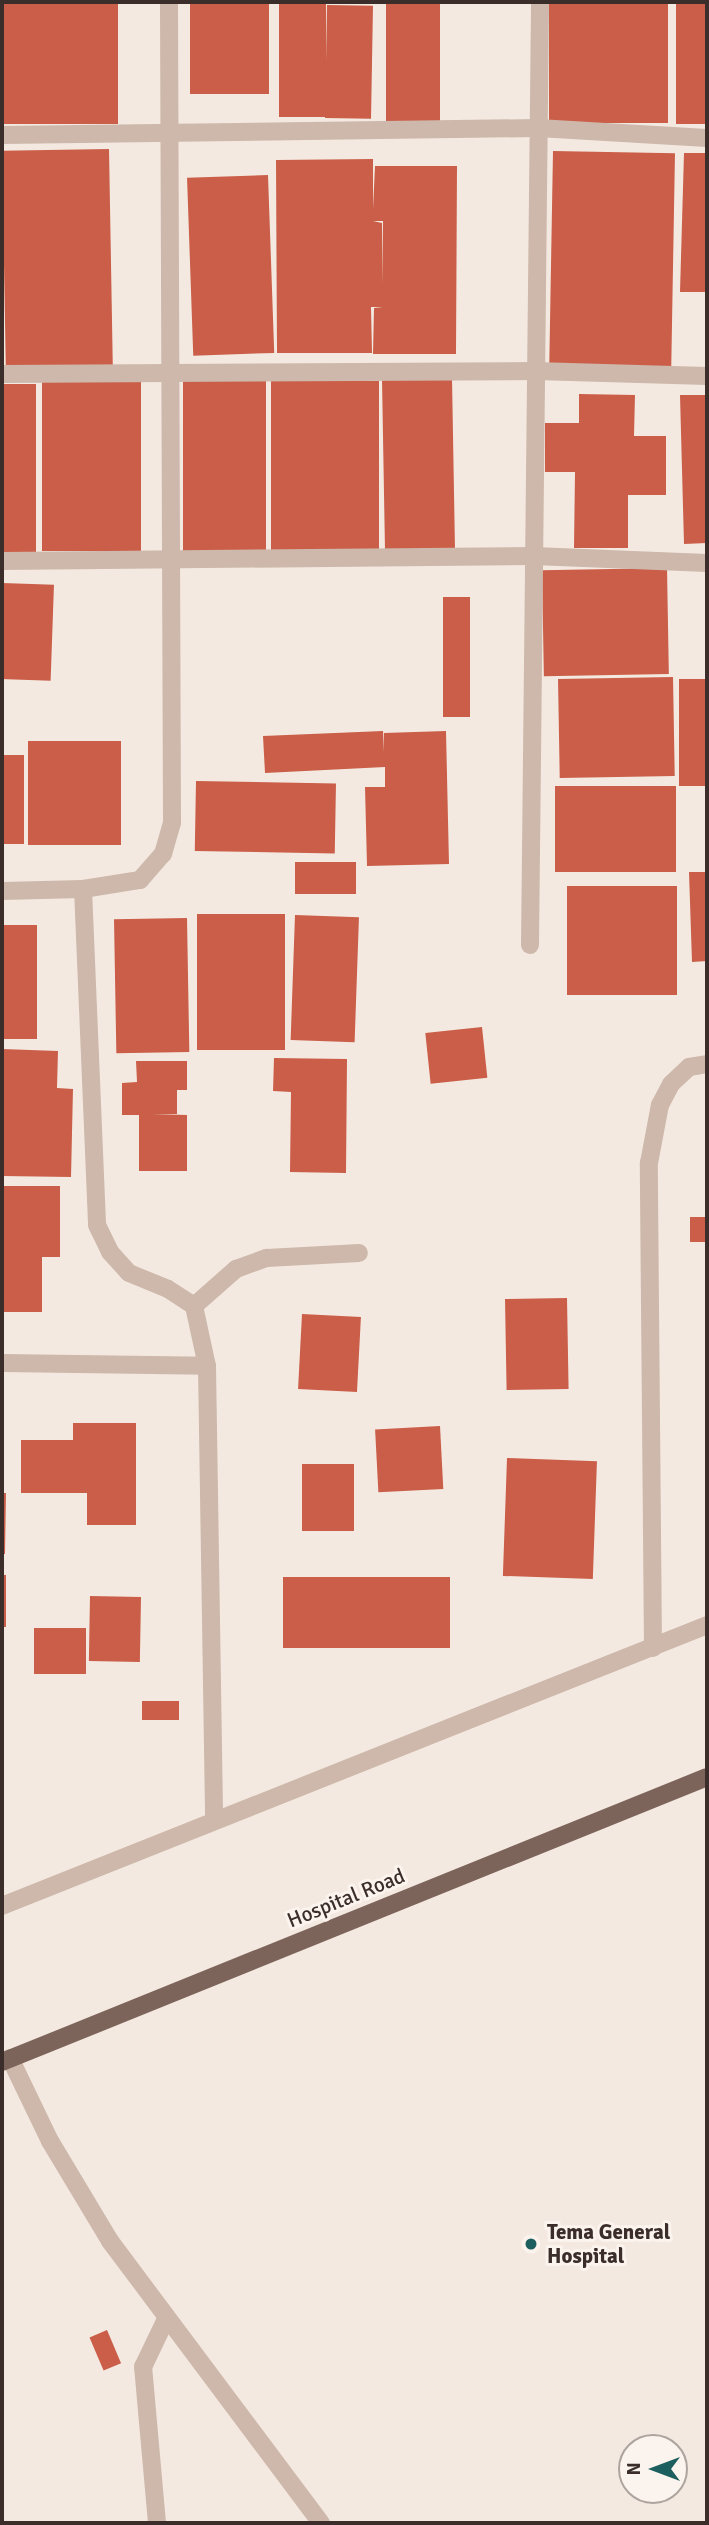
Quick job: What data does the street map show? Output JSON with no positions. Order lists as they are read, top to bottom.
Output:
{
  "streets": {
    "main road": ["Hospital Road"]
  },
  "places": ["Tema General Hospital"],
  "north": "left"
}
